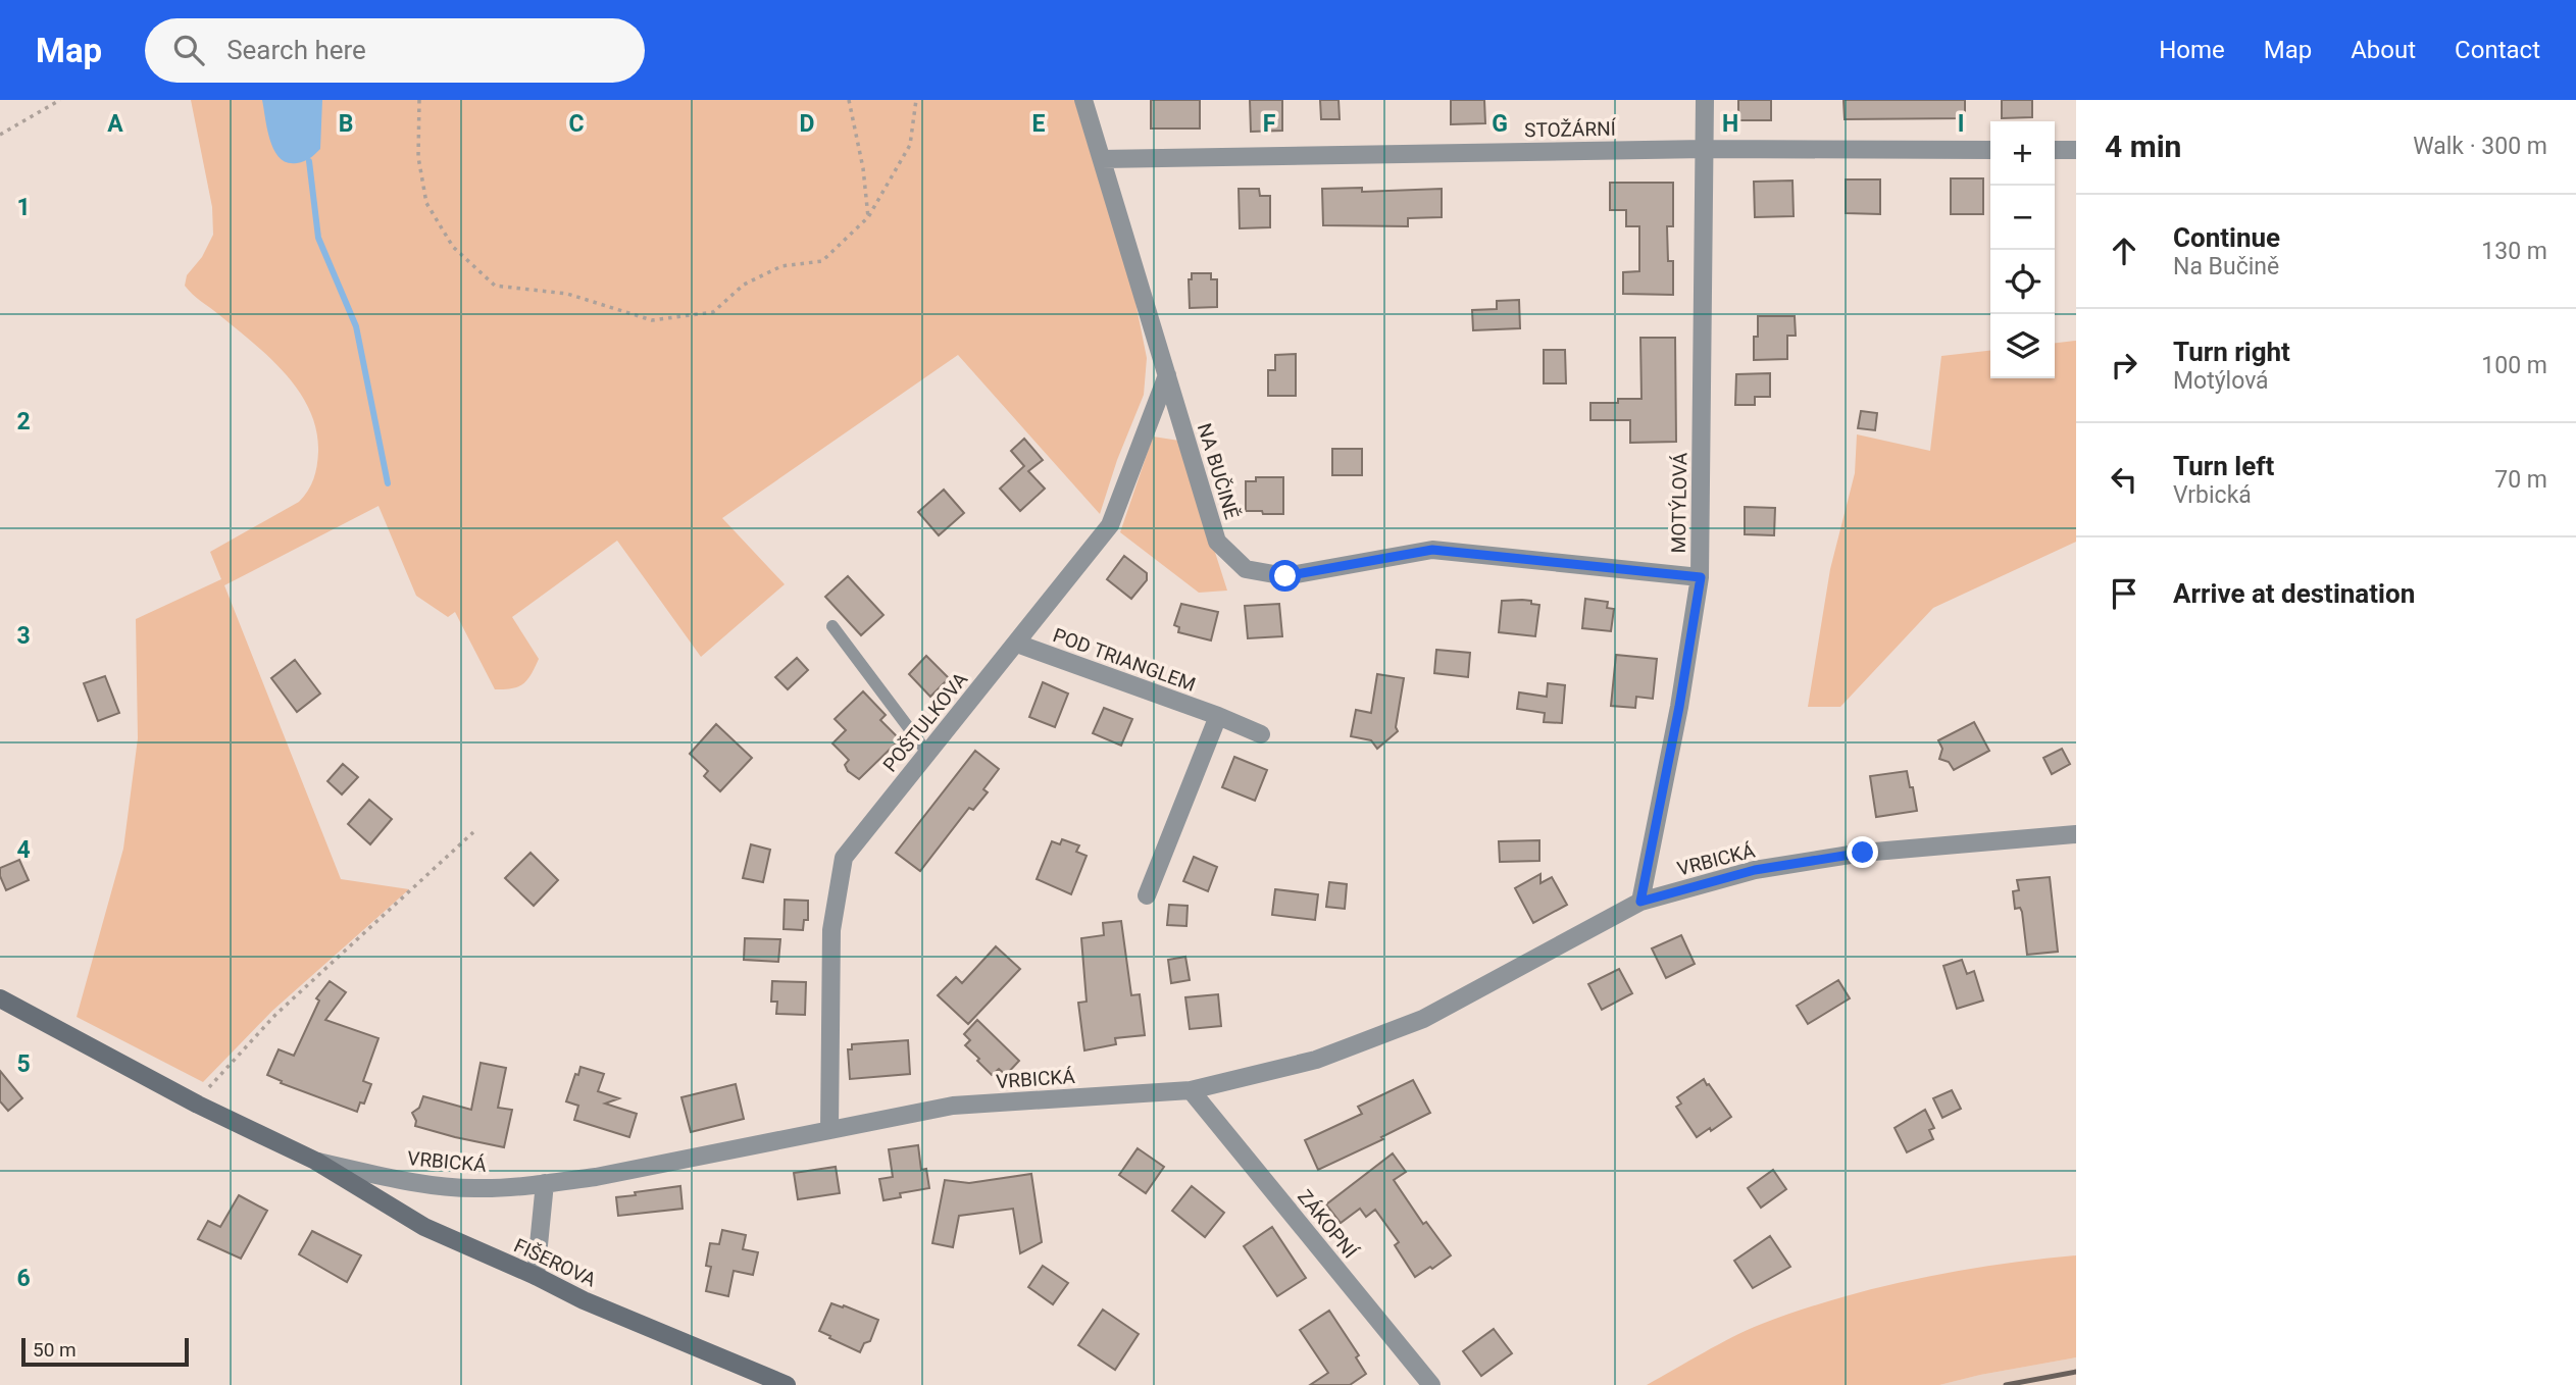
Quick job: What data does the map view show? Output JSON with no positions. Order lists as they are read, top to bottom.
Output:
{
  "streets": {
    "street": [
      "STOŽÁRNÍ",
      "NA BUČINĚ",
      "MOTÝLOVÁ",
      "POD TRIANGLEM",
      "POŠTULKOVA",
      "VRBICKÁ",
      "ZÁKOPNÍ",
      "FIŠEROVA"
    ]
  },
  "crossings": [
    ["STOŽÁRNÍ", "NA BUČINĚ"],
    ["STOŽÁRNÍ", "MOTÝLOVÁ"],
    ["NA BUČINĚ", "MOTÝLOVÁ"],
    ["NA BUČINĚ", "POŠTULKOVA"],
    ["MOTÝLOVÁ", "VRBICKÁ"],
    ["POD TRIANGLEM", "POŠTULKOVA"],
    ["POŠTULKOVA", "VRBICKÁ"],
    ["VRBICKÁ", "ZÁKOPNÍ"],
    ["VRBICKÁ", "FIŠEROVA"]
  ],
  "scale_bar": "50 m",
  "page": {
    "header": "Map",
    "search": "Search here",
    "nav": [
      "Home",
      "Map",
      "About",
      "Contact"
    ],
    "heading": ["4 min", "Walk · 300 m"],
    "map_buttons": ["+", "−"],
    "list": [
      ["Continue", "Na Bučině", "130 m"],
      ["Turn right", "Motýlová", "100 m"],
      ["Turn left", "Vrbická", "70 m"],
      "Arrive at destination"
    ],
    "scale": "50 m"
  },
  "grid": {
    "columns": [
      "A",
      "B",
      "C",
      "D",
      "E",
      "F",
      "G",
      "H",
      "I"
    ],
    "rows": [
      "1",
      "2",
      "3",
      "4",
      "5",
      "6"
    ]
  }
}
